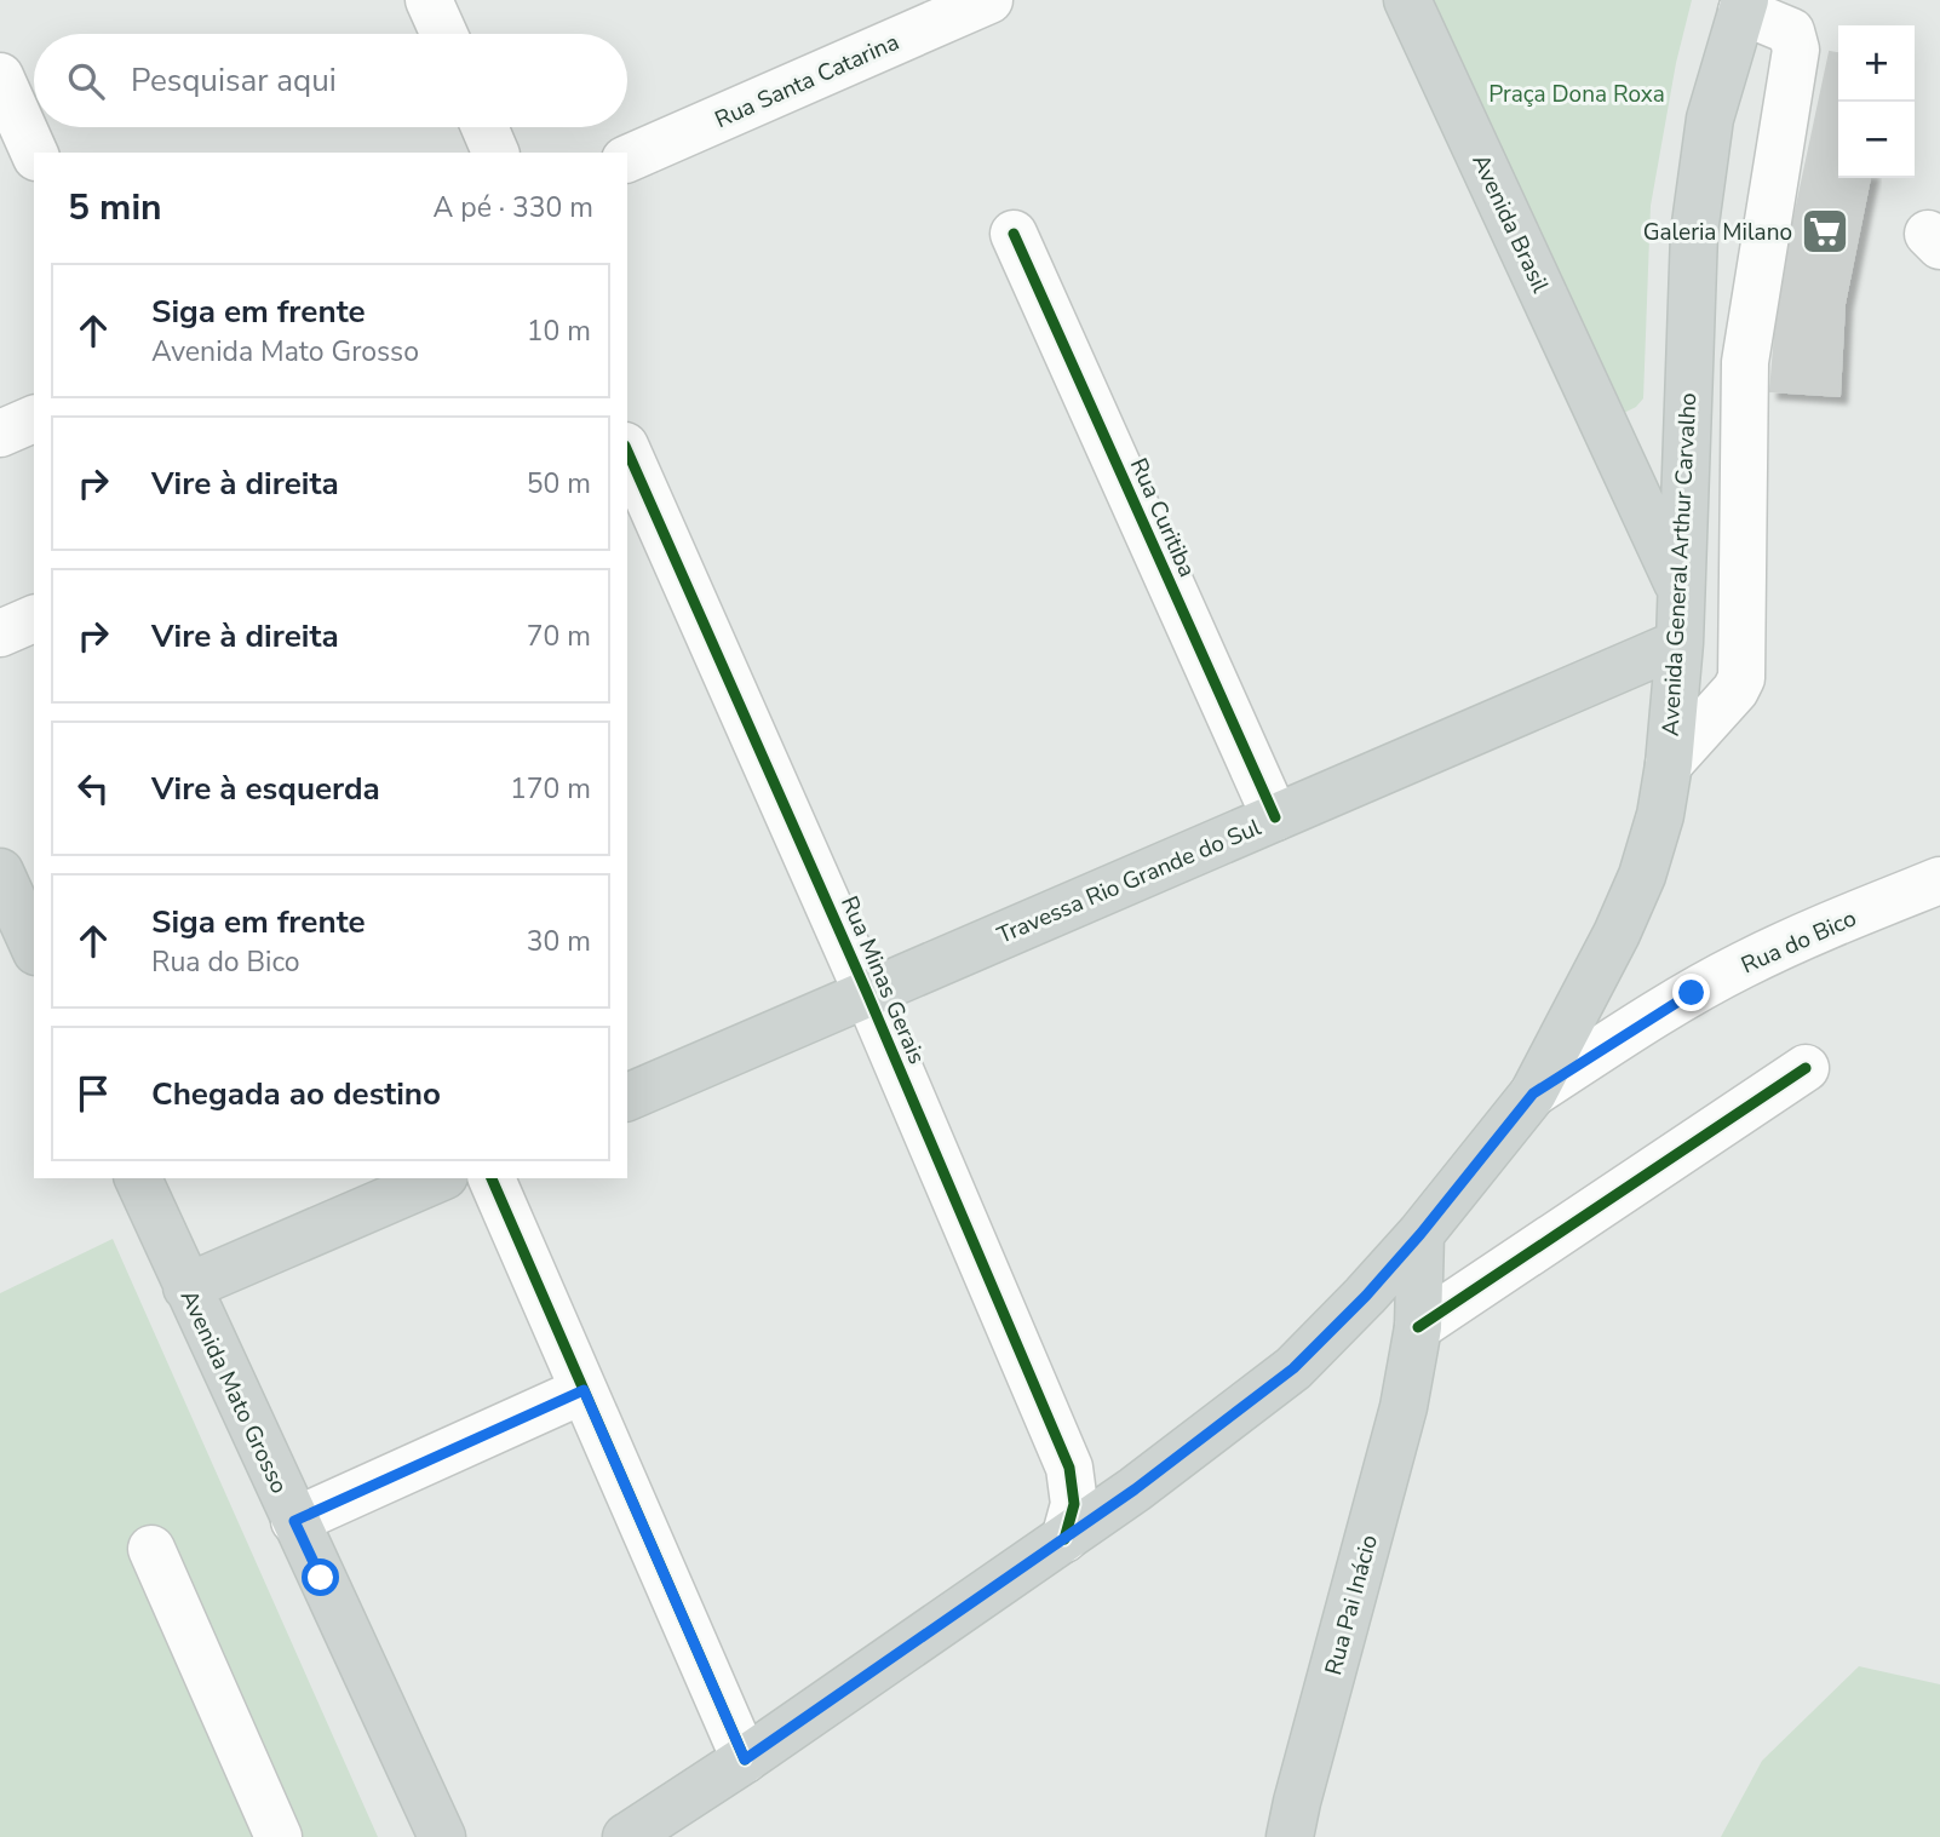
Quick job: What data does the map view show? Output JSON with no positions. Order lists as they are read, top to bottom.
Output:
{
  "streets": {
    "main road": [
      "Avenida Brasil",
      "Avenida General Arthur Carvalho",
      "Travessa Rio Grande do Sul",
      "Avenida Mato Grosso",
      "Rua Pai Inácio"
    ],
    "street": [
      "Rua Santa Catarina",
      "Rua Curitiba",
      "Rua do Bico",
      "Rua Minas Gerais"
    ]
  },
  "crossings": [
    ["Avenida Brasil", "Avenida General Arthur Carvalho"],
    ["Rua Curitiba", "Travessa Rio Grande do Sul"],
    ["Avenida General Arthur Carvalho", "Travessa Rio Grande do Sul"],
    ["Avenida General Arthur Carvalho", "Rua do Bico"],
    ["Avenida General Arthur Carvalho", "Rua Minas Gerais"],
    ["Avenida General Arthur Carvalho", "Rua Pai Inácio"],
    ["Travessa Rio Grande do Sul", "Rua Minas Gerais"]
  ],
  "parks": ["Praça Dona Roxa"],
  "places": {
    "supermarket": ["Galeria Milano"]
  },
  "page": {
    "map_buttons": ["+", "−"],
    "search": "Pesquisar aqui",
    "heading": ["5 min", "A pé · 330 m"],
    "list": [
      ["Siga em frente", "Avenida Mato Grosso", "10 m"],
      ["Vire à direita", "50 m"],
      ["Vire à direita", "70 m"],
      ["Vire à esquerda", "170 m"],
      ["Siga em frente", "Rua do Bico", "30 m"],
      "Chegada ao destino"
    ]
  }
}
